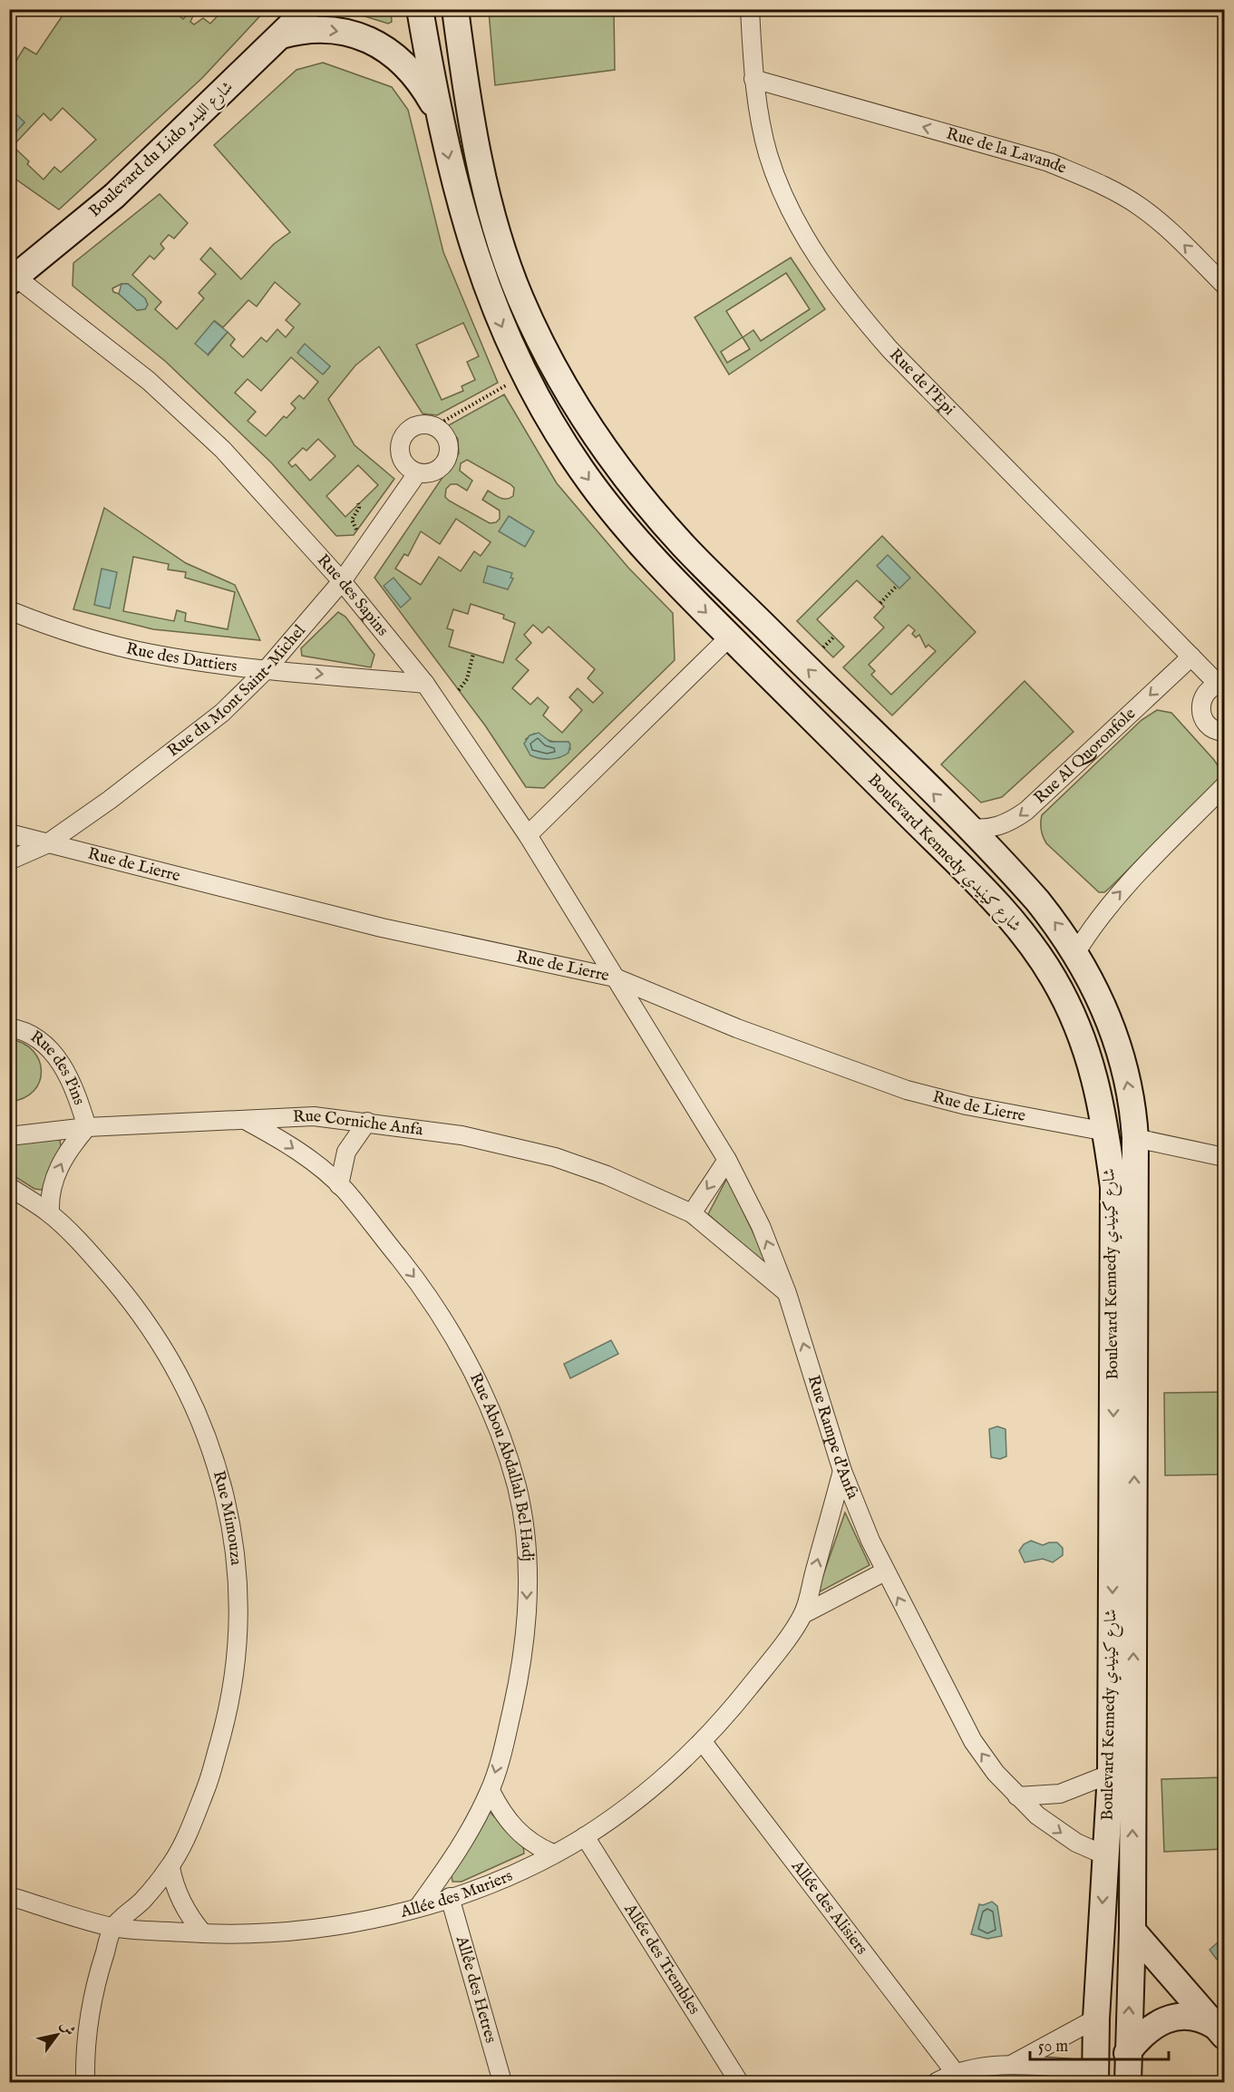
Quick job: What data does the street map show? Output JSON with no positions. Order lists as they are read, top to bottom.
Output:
{
  "streets": {
    "main road": ["Boulevard du Lido شارع الليدو", "Boulevard Kennedy شارع كينيدي"],
    "street": [
      "Rue de la Lavande",
      "Rue de l'Epi",
      "Rue des Sapins",
      "Rue des Dattiers",
      "Rue du Mont Saint-Michel",
      "Rue Al Quoronfole",
      "Rue de Lierre",
      "Rue des Pins",
      "Rue Corniche Anfa",
      "Rue Rampe d'Anfa",
      "Rue Abou Abdallah Bel Hadj",
      "Rue Mimouza",
      "Allée des Muriers",
      "Allée des Alisiers",
      "Allée des Trembles",
      "Allêe des Hetres"
    ]
  },
  "crossings": [
    ["Boulevard du Lido شارع الليدو", "Rue des Sapins"],
    ["Rue de la Lavande", "Rue de l'Epi"],
    ["Rue de l'Epi", "Rue Al Quoronfole"],
    ["Rue des Sapins", "Rue des Dattiers"],
    ["Rue des Sapins", "Rue du Mont Saint-Michel"],
    ["Rue des Sapins", "Rue de Lierre"],
    ["Rue des Sapins", "Rue Rampe d'Anfa"],
    ["Rue des Dattiers", "Rue du Mont Saint-Michel"],
    ["Rue du Mont Saint-Michel", "Rue de Lierre"],
    ["Rue Al Quoronfole", "Boulevard Kennedy شارع كينيدي"],
    ["Boulevard Kennedy شارع كينيدي", "Rue de Lierre"],
    ["Boulevard Kennedy شارع كينيدي", "Rue Rampe d'Anfa"],
    ["Rue de Lierre", "Rue Rampe d'Anfa"],
    ["Rue des Pins", "Rue Corniche Anfa"],
    ["Rue Corniche Anfa", "Rue Rampe d'Anfa"],
    ["Rue Corniche Anfa", "Rue Abou Abdallah Bel Hadj"],
    ["Rue Rampe d'Anfa", "Allée des Muriers"],
    ["Rue Abou Abdallah Bel Hadj", "Allée des Muriers"],
    ["Rue Mimouza", "Allée des Muriers"],
    ["Allée des Muriers", "Allée des Alisiers"],
    ["Allée des Muriers", "Allée des Trembles"],
    ["Allée des Muriers", "Allêe des Hetres"]
  ],
  "one_way": ["Rue de la Lavande", "Rue des Dattiers", "Rue Abou Abdallah Bel Hadj"],
  "scale_bar": "50 m",
  "north": "top right"
}
